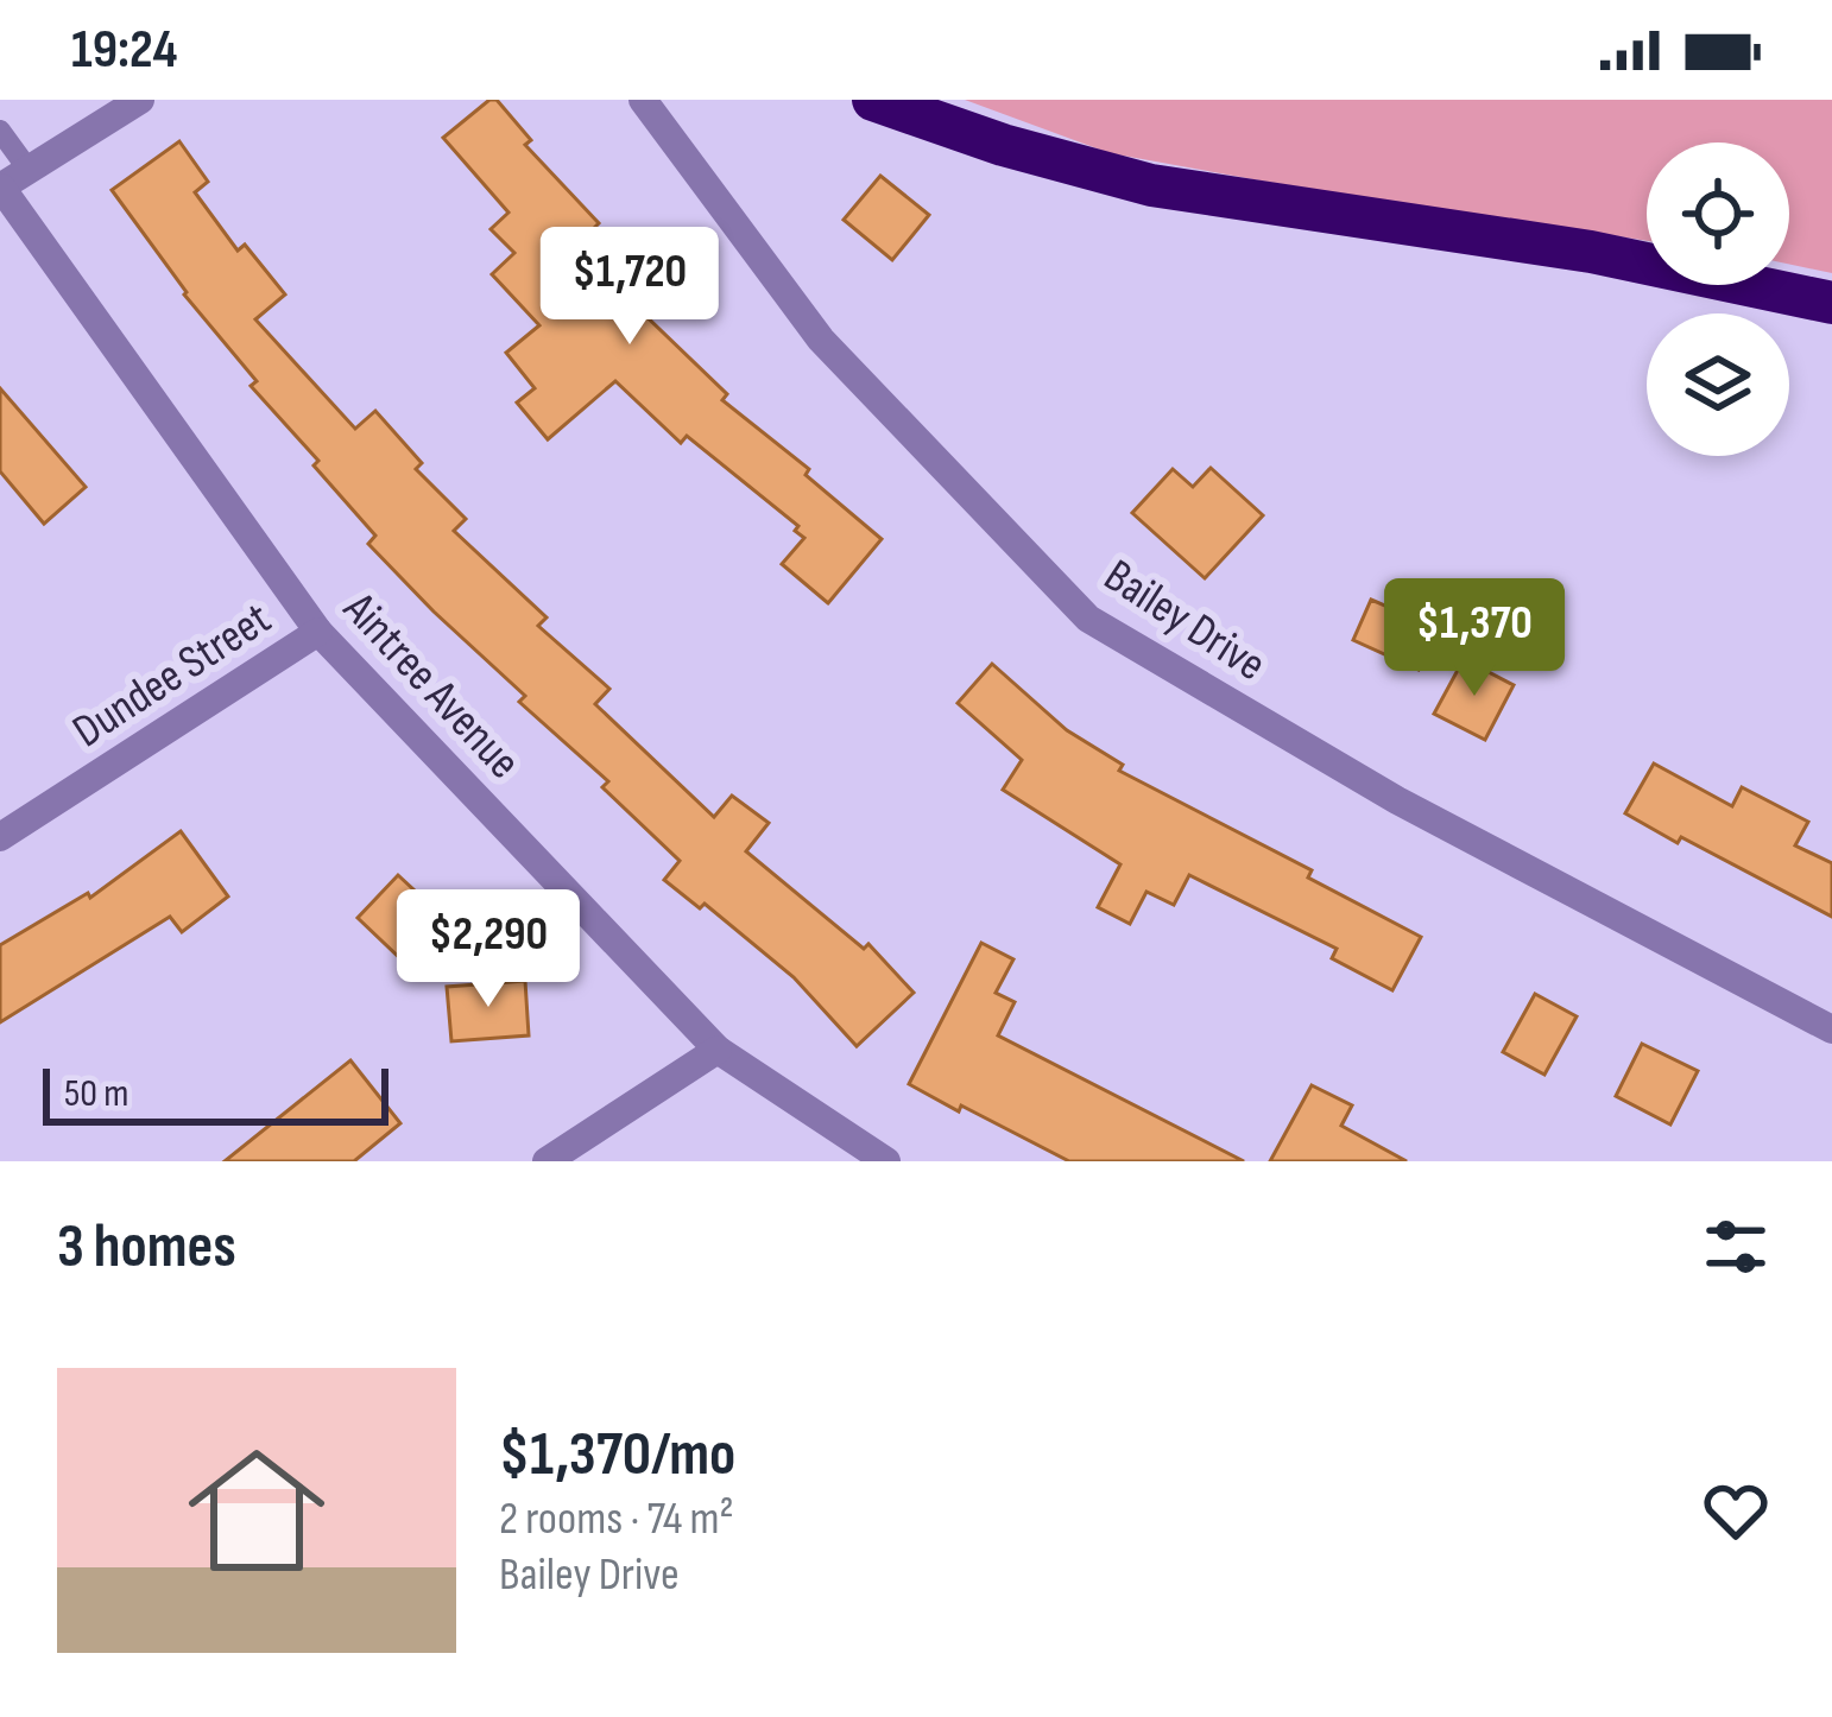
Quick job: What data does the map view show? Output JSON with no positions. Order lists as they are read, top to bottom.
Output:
{
  "streets": {
    "street": ["Bailey Drive", "Dundee Street", "Aintree Avenue"]
  },
  "crossings": [
    ["Dundee Street", "Aintree Avenue"]
  ],
  "scale_bar": "50 m",
  "page": {
    "status": "19:24",
    "price": ["$1,720", "$1,370", "$2,290"],
    "scale": "50 m",
    "heading": "3 homes",
    "list": [
      {
        "name": "$1,370/mo",
        "note": "2 rooms · 74 m² · Bailey Drive"
      }
    ]
  }
}
